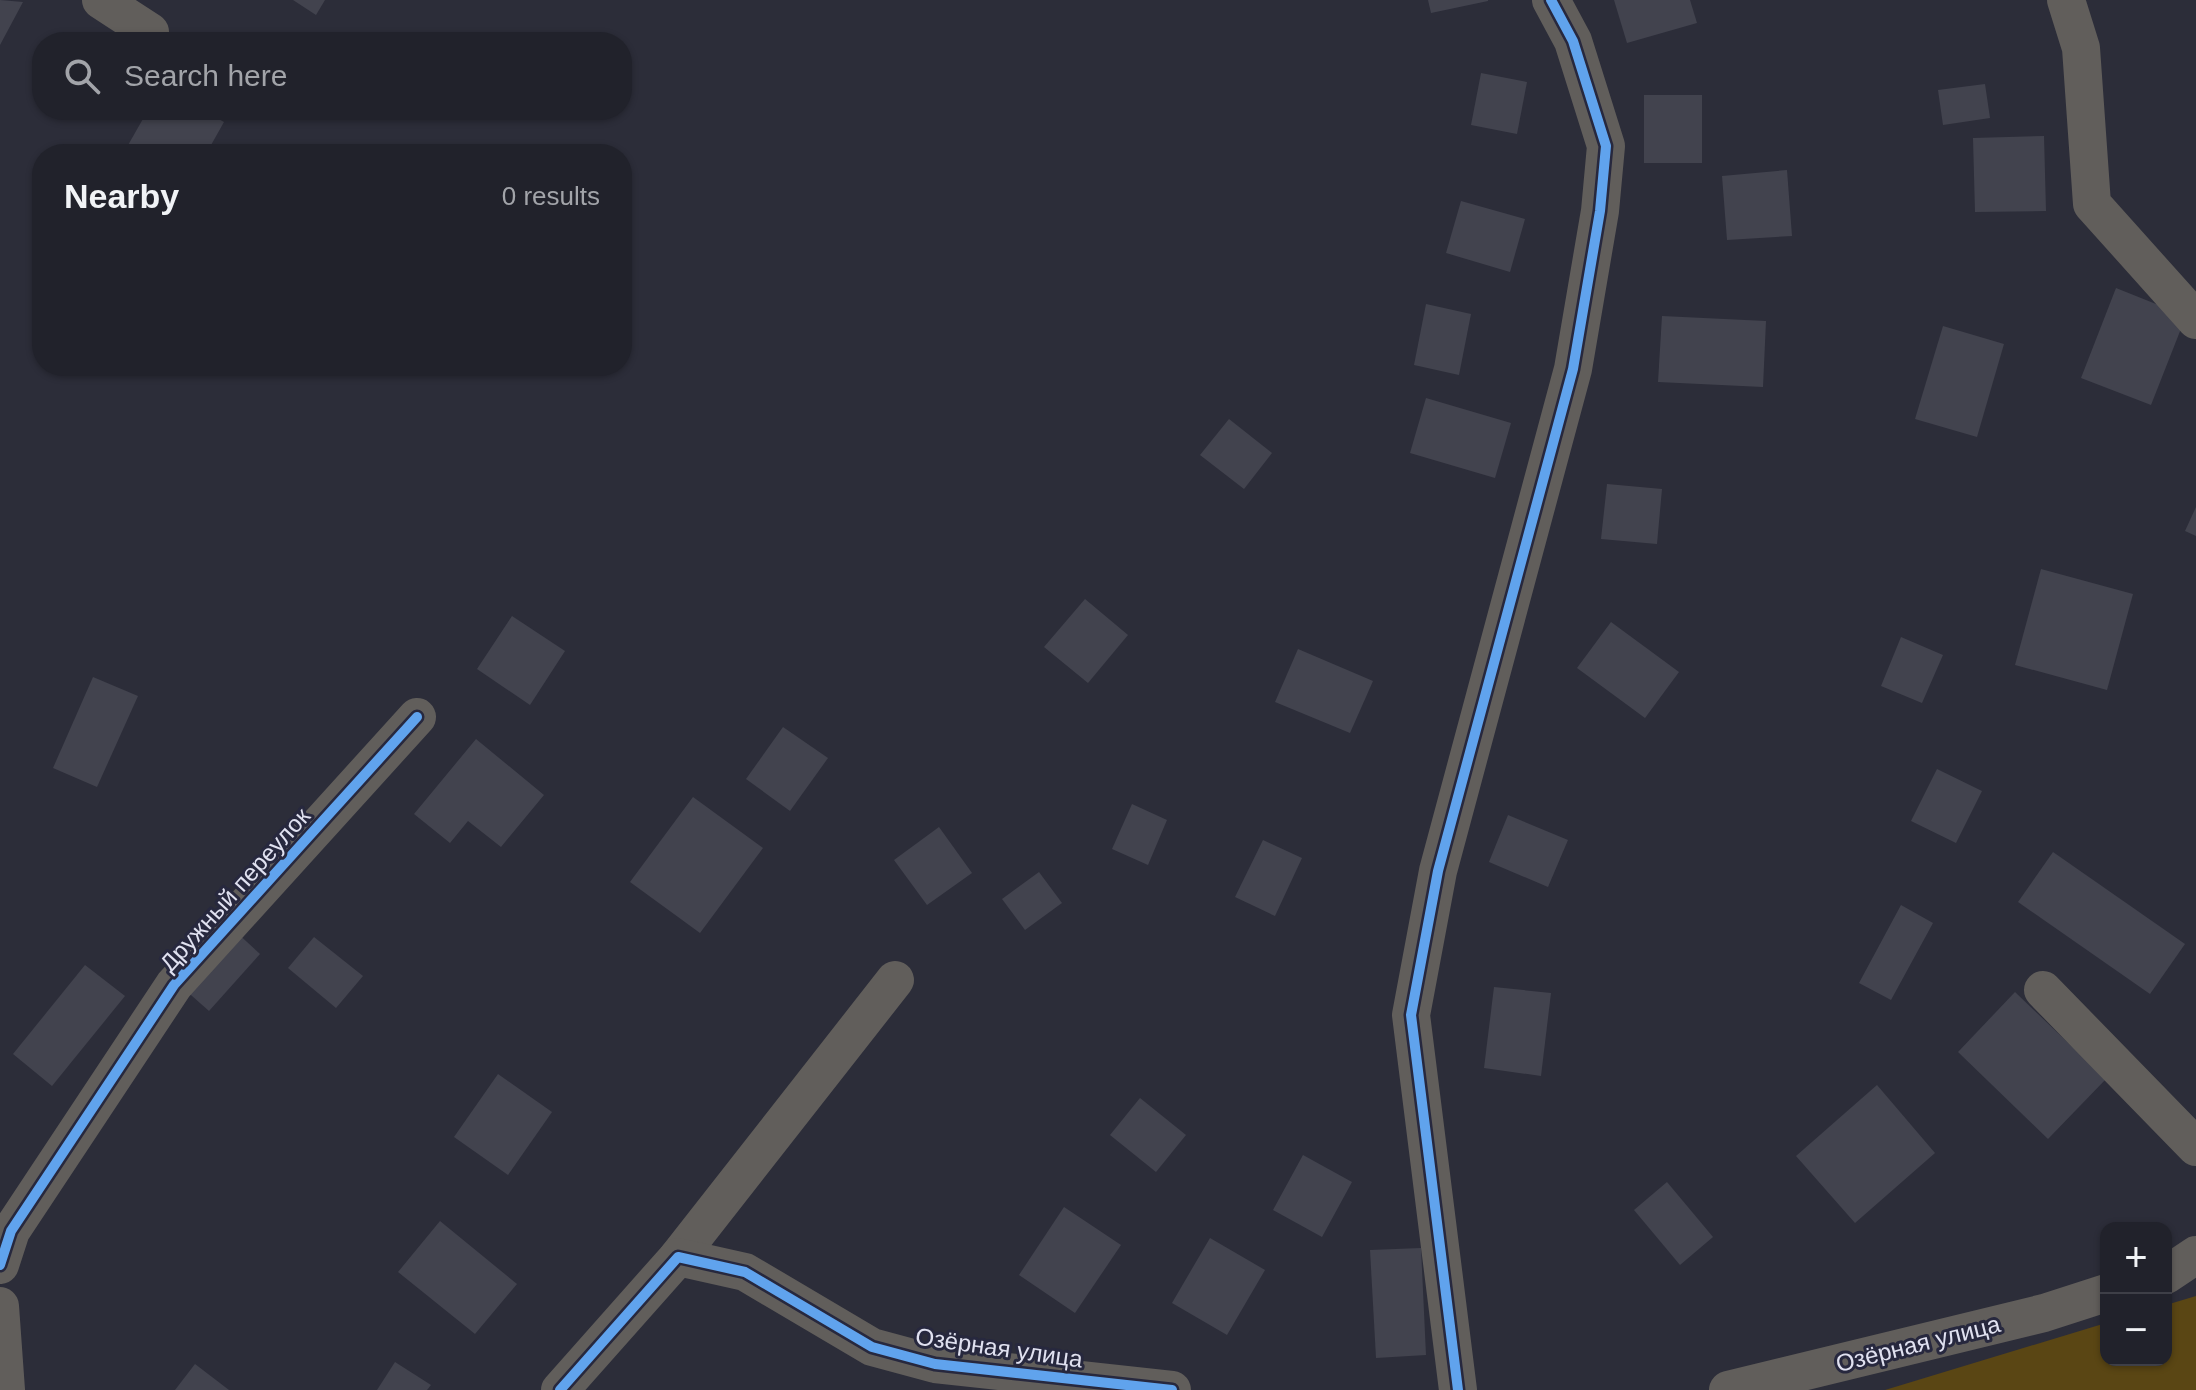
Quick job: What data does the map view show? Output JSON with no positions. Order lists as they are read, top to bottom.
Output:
{
  "streets": {
    "street": ["Дружный переулок", "Озёрная улица"]
  },
  "page": {
    "search": "Search here",
    "heading": ["Nearby", "0 results"],
    "map_buttons": ["+", "−"]
  }
}
